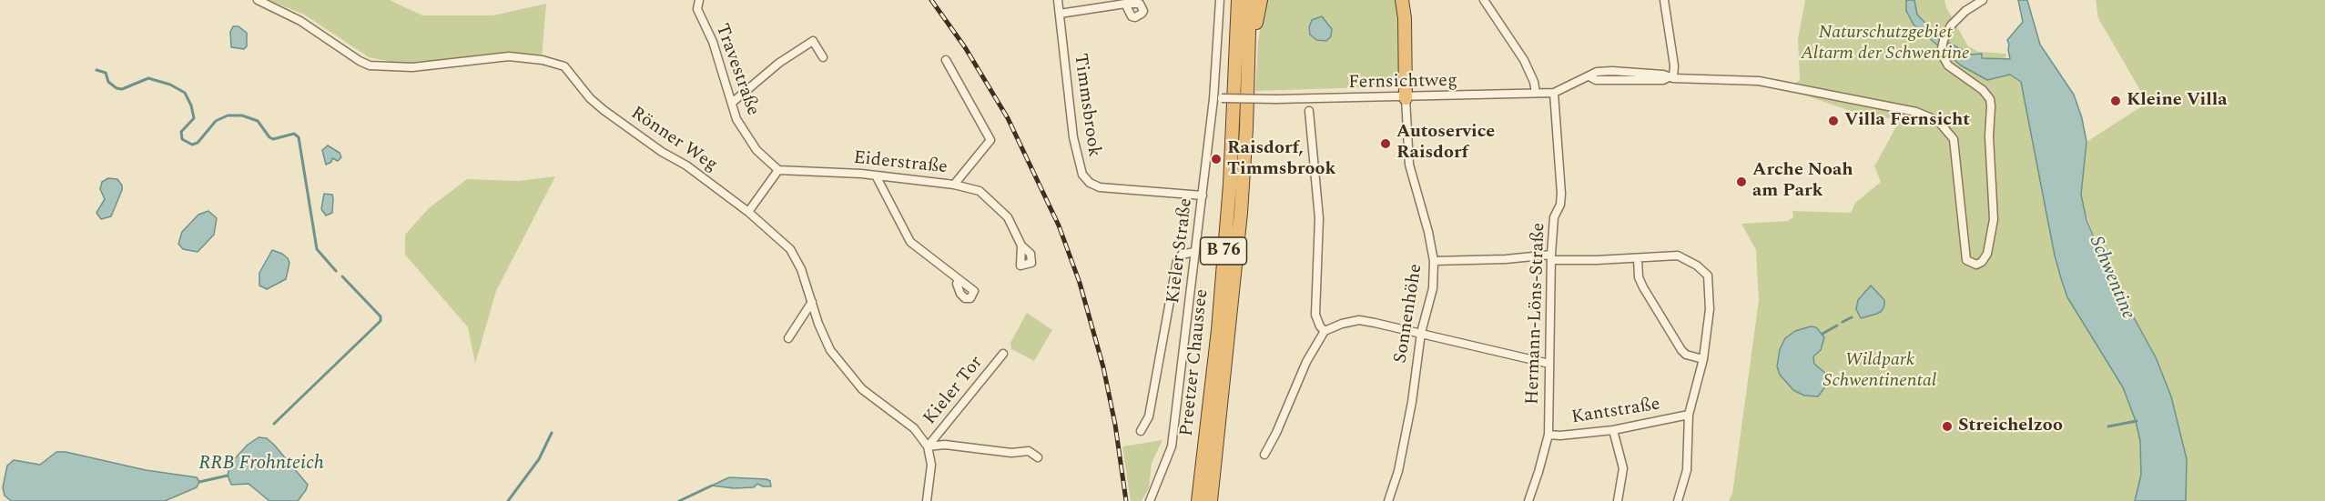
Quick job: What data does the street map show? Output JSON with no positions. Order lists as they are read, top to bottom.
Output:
{
  "streets": {
    "highway": ["B 76", "Preetzer Chaussee"],
    "street": [
      "Travestraße",
      "Fernsichtweg",
      "Timmsbrook",
      "Rönner Weg",
      "Eiderstraße",
      "Kieler Straße",
      "Sonnenhöhe",
      "Hermann-Löns-Straße",
      "Kieler Tor",
      "Kantstraße"
    ]
  },
  "crossings": [
    ["Travestraße", "Eiderstraße"],
    ["Fernsichtweg", "Kieler Straße"],
    ["Fernsichtweg", "Sonnenhöhe"],
    ["Fernsichtweg", "Hermann-Löns-Straße"],
    ["Timmsbrook", "Kieler Straße"],
    ["Rönner Weg", "Kieler Tor"],
    ["B 76", "Preetzer Chaussee"],
    ["Hermann-Löns-Straße", "Kantstraße"]
  ],
  "water": ["Schwentine", "RRB Frohnteich"],
  "parks": ["Naturschutzgebiet Altarm der Schwentine", "Wildpark Schwentinental"],
  "places": [
    "Kleine Villa",
    "Villa Fernsicht",
    "Autoservice Raisdorf",
    "Raisdorf, Timmsbrook",
    "Arche Noah am Park",
    "Streichelzoo"
  ]
}
